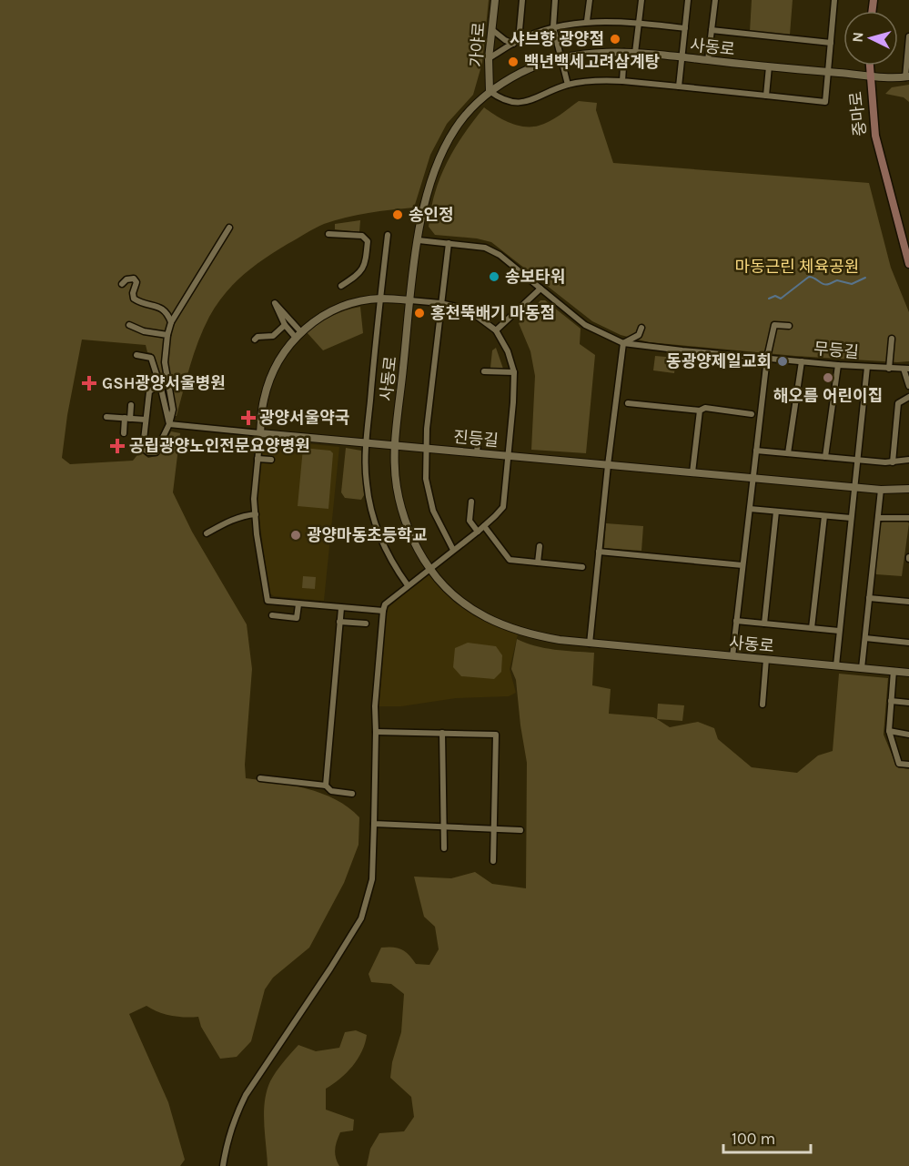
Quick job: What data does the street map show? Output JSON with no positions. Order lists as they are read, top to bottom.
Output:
{
  "streets": {
    "main road": ["중마로"],
    "street": [
      "가야로",
      "사동로",
      "무등길",
      "진등길"
    ]
  },
  "crossings": [
    ["가야로", "사동로"],
    ["사동로", "중마로"],
    ["사동로", "무등길"],
    ["사동로", "진등길"]
  ],
  "parks": ["마동근린 체육공원"],
  "places": {
    "other": [
      "샤브향 광양점",
      "백년백세고려삼계탕",
      "송인정",
      "송보타워",
      "홍천뚝배기 마동점",
      "동광양제일교회",
      "해오름 어린이집",
      "광양마동초등학교"
    ],
    "health": ["GSH광양서울병원", "광양서울약국", "공립광양노인전문요양병원"]
  },
  "scale_bar": "100 m",
  "north": "left"
}
